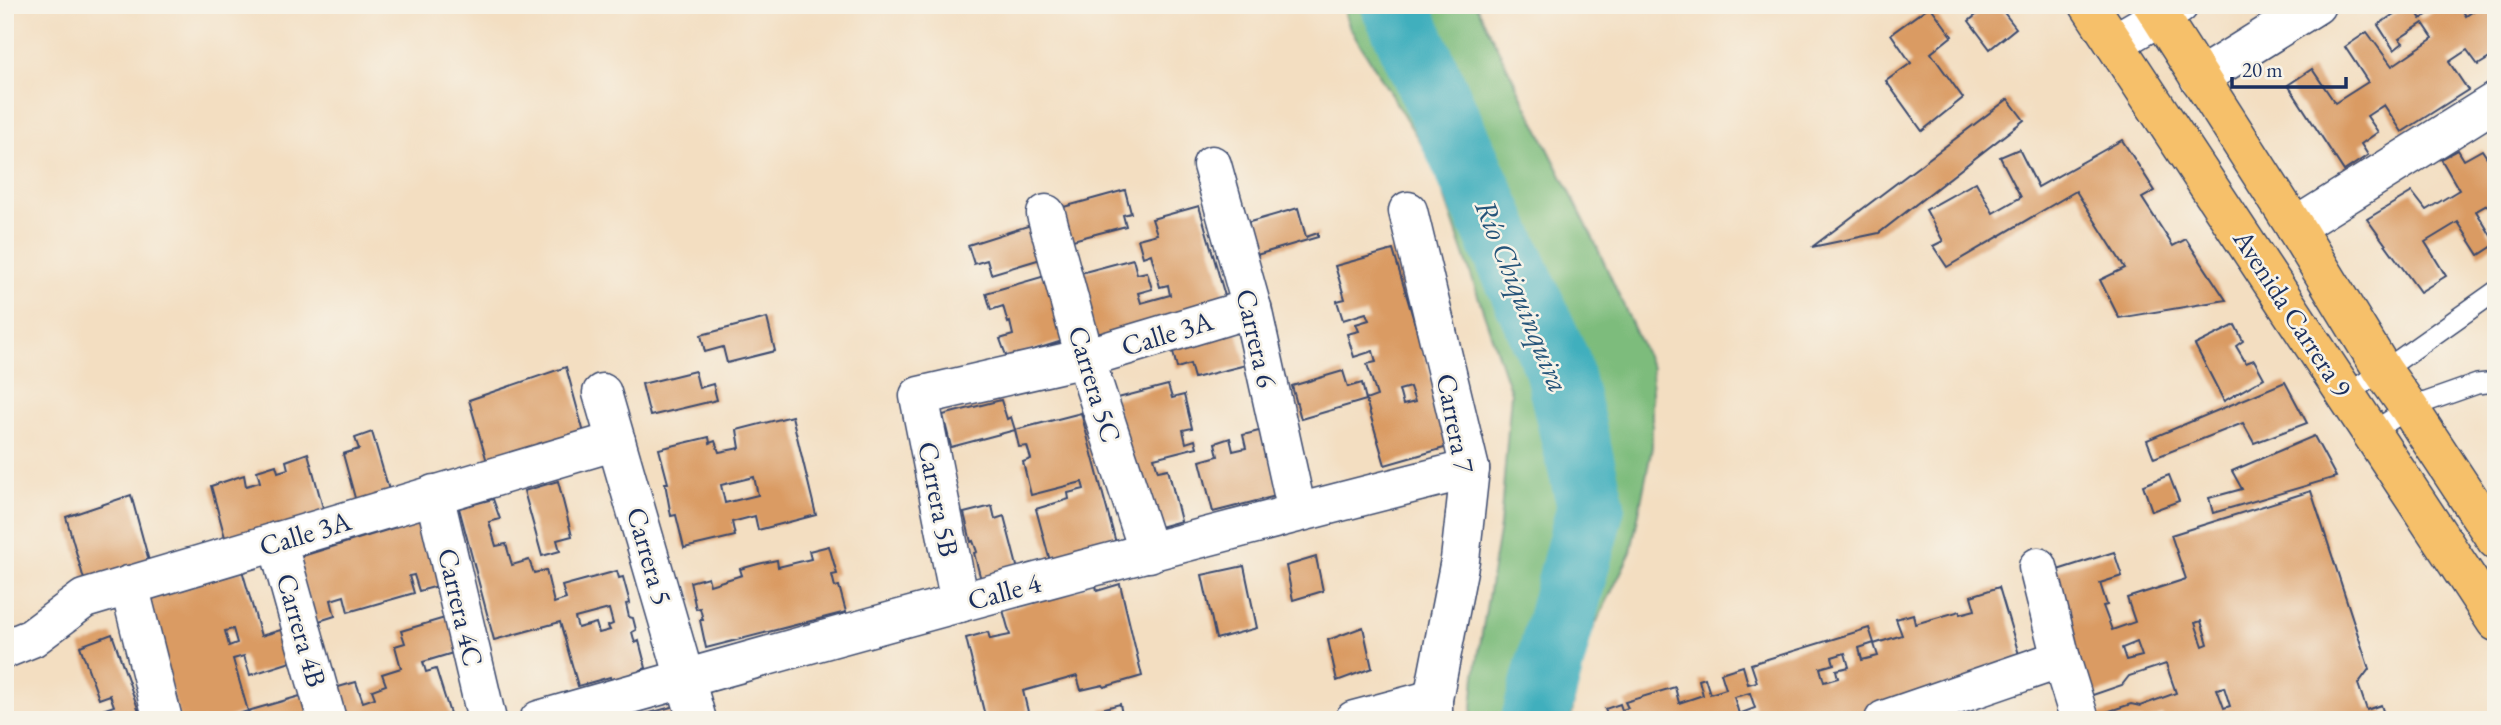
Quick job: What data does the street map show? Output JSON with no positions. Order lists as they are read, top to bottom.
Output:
{
  "streets": {
    "main road": ["Avenida Carrera 9"],
    "street": [
      "Calle 3A",
      "Carrera 6",
      "Carrera 5C",
      "Carrera 7",
      "Carrera 5B",
      "Carrera 5",
      "Calle 4",
      "Carrera 4C",
      "Carrera 4B"
    ]
  },
  "crossings": [
    ["Calle 3A", "Carrera 6"],
    ["Calle 3A", "Carrera 5C"],
    ["Calle 3A", "Carrera 5B"],
    ["Calle 3A", "Carrera 5"],
    ["Calle 3A", "Carrera 4C"],
    ["Calle 3A", "Carrera 4B"],
    ["Carrera 6", "Calle 4"],
    ["Carrera 5C", "Calle 4"],
    ["Carrera 7", "Calle 4"],
    ["Carrera 5B", "Calle 4"],
    ["Carrera 5", "Calle 4"]
  ],
  "water": ["Río Chiquinquira"],
  "scale_bar": "20 m"
}
